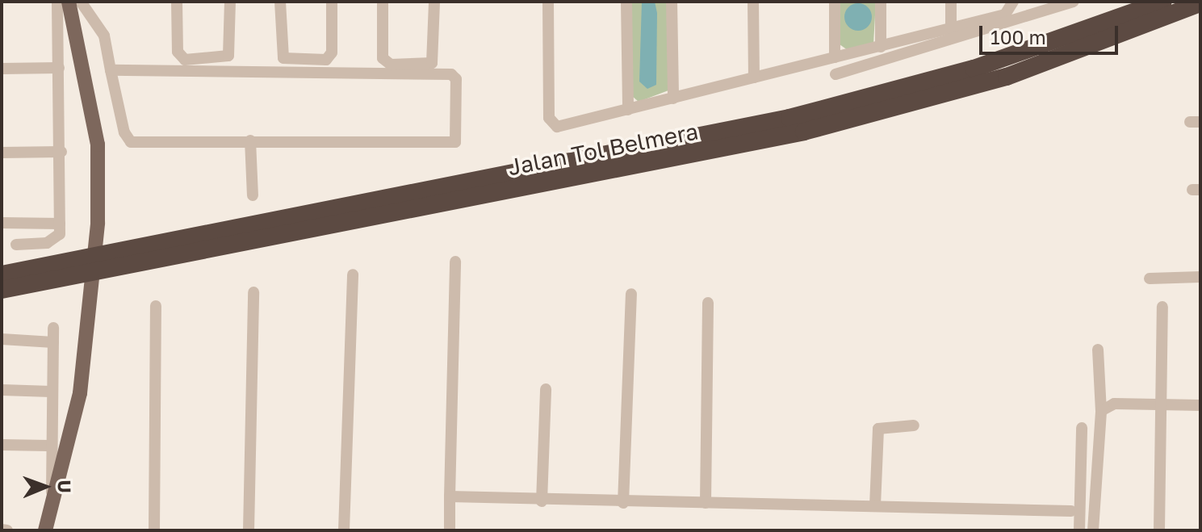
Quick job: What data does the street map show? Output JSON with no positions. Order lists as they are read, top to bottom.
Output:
{
  "streets": {
    "highway": ["Jalan Tol Belmera"]
  },
  "scale_bar": "100 m",
  "north": "right"
}
